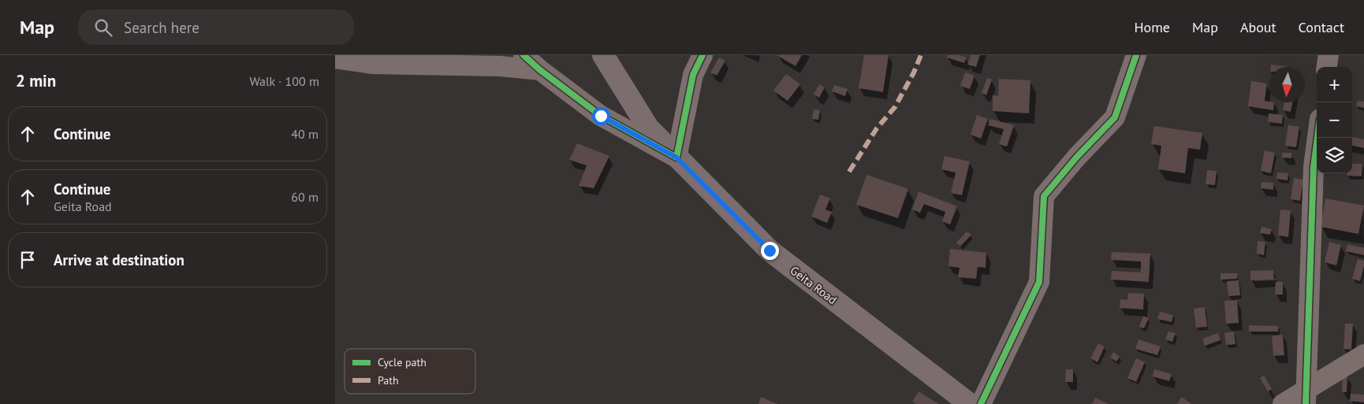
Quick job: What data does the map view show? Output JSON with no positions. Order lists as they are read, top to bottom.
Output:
{
  "streets": {
    "main road": ["Geita Road"]
  },
  "legend": ["Cycle path", "Path"],
  "north": "bottom",
  "page": {
    "header": "Map",
    "search": "Search here",
    "nav": [
      "Home",
      "Map",
      "About",
      "Contact"
    ],
    "heading": ["2 min", "Walk · 100 m"],
    "map_buttons": ["+", "−"],
    "list": [
      ["Continue", "40 m"],
      ["Continue", "Geita Road", "60 m"],
      "Arrive at destination"
    ]
  }
}
